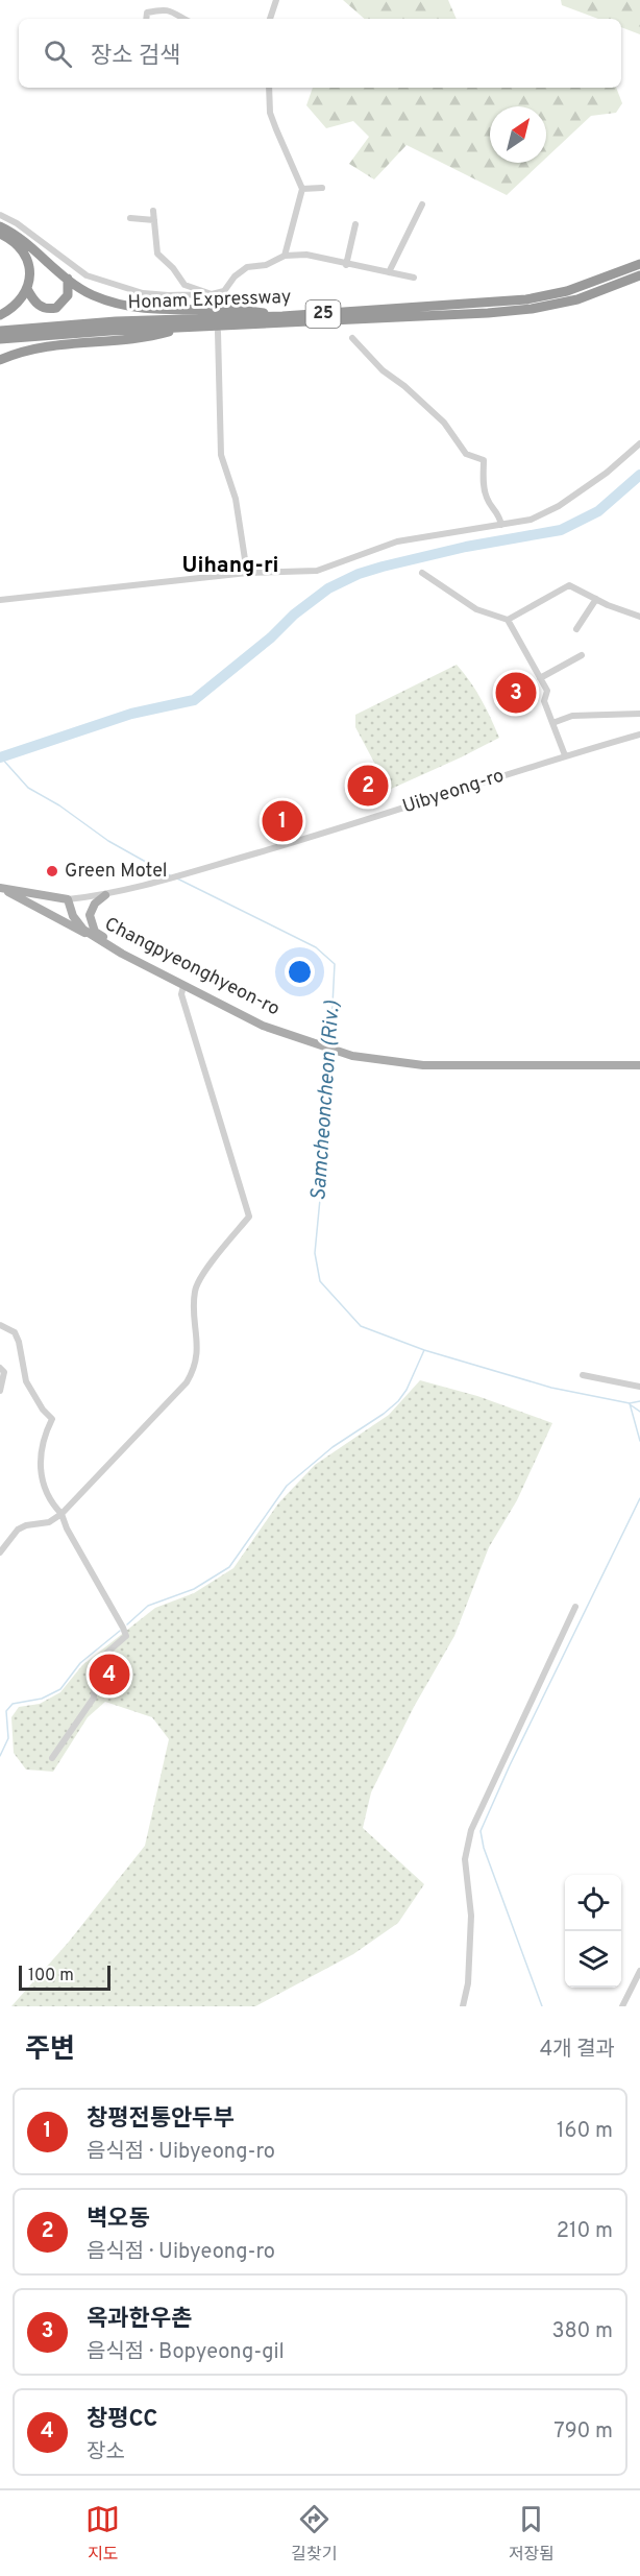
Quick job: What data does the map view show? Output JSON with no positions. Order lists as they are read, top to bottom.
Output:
{
  "streets": {
    "highway": ["Honam Expressway", "25"],
    "main road": ["Changpyeonghyeon-ro"],
    "street": ["Uibyeong-ro"]
  },
  "districts": ["Uihang-ri"],
  "water": ["Samcheoncheon (Riv.)"],
  "places": ["Green Motel"],
  "scale_bar": "100 m",
  "north": "top right",
  "page": {
    "search": "장소 검색",
    "pins": [
      "3",
      "2",
      "1",
      "4"
    ],
    "scale": "100 m",
    "heading": ["주변", "4개 결과"],
    "list": [
      {
        "mark": "1",
        "name": "창평전통안두부",
        "note": "음식점 · Uibyeong-ro",
        "value": "160 m"
      },
      {
        "mark": "2",
        "name": "벽오동",
        "note": "음식점 · Uibyeong-ro",
        "value": "210 m"
      },
      {
        "mark": "3",
        "name": "옥과한우촌",
        "note": "음식점 · Bopyeong-gil",
        "value": "380 m"
      },
      {
        "mark": "4",
        "name": "창평CC",
        "note": "장소",
        "value": "790 m"
      }
    ],
    "nav": ["지도", "길찾기", "저장됨"]
  }
}
